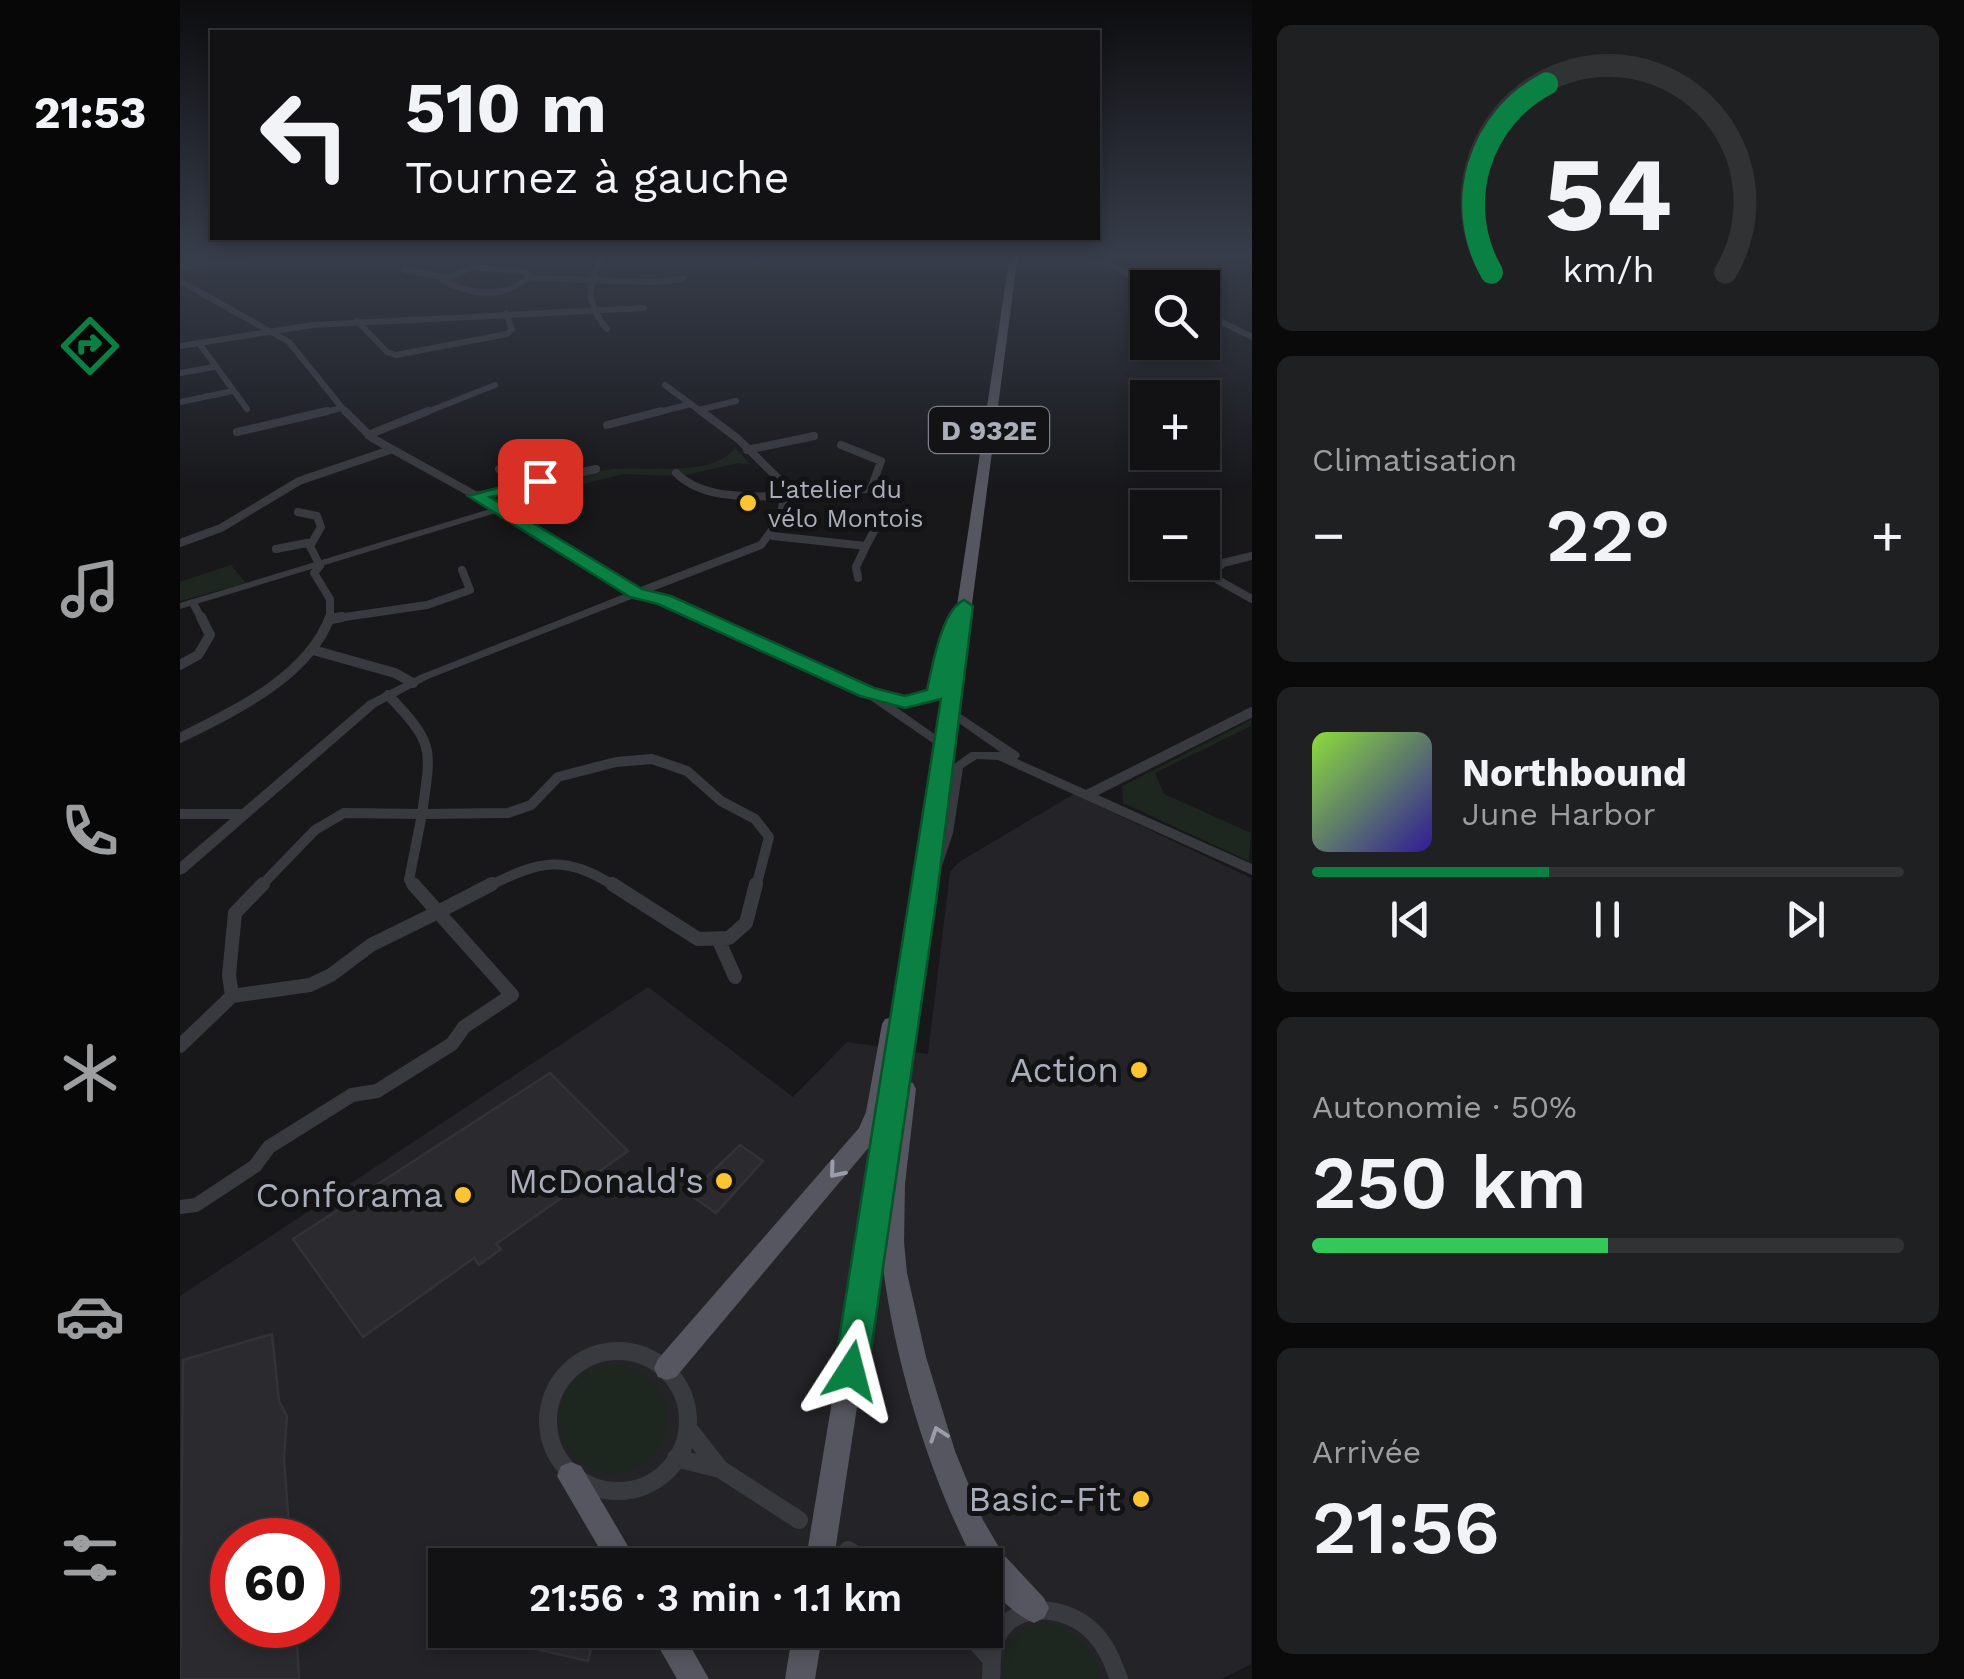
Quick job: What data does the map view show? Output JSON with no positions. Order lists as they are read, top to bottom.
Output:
{
  "streets": {
    "main road": ["D 932E"]
  },
  "places": [
    "L'atelier du vélo Montois",
    "Action",
    "McDonald's",
    "Conforama",
    "Basic-Fit"
  ],
  "page": {
    "tabs": "21:53",
    "turn": ["510 m", "Tournez à gauche"],
    "map_buttons": ["+", "−"],
    "tile": [
      "Climatisation",
      ["Autonomie · 50%", "250 km"],
      ["Arrivée", "21:56"]
    ],
    "heat": ["−", "22°", "+"],
    "song": ["Northbound", "June Harbor"],
    "limit": "60",
    "trip": "21:56 · 3 min · 1.1 km",
    "gauge": ["54", "km/h"]
  }
}
